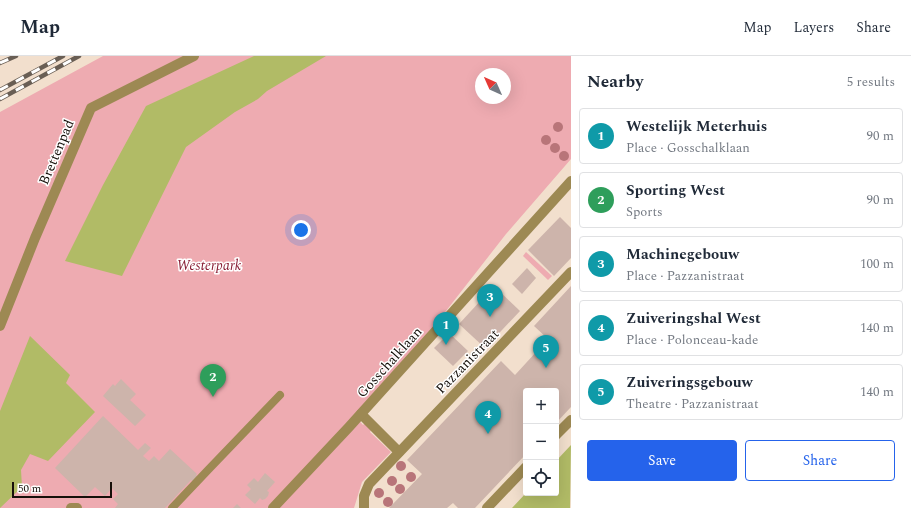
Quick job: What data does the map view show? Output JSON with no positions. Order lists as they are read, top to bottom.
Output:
{
  "streets": {
    "street": ["Brettenpad", "Pazzanistraat", "Gosschalklaan"]
  },
  "parks": ["Westerpark"],
  "scale_bar": "50 m",
  "north": "top left",
  "page": {
    "header": "Map",
    "nav": ["Map", "Layers", "Share"],
    "heading": ["Nearby", "5 results"],
    "list": [
      {
        "mark": "1",
        "name": "Westelijk Meterhuis",
        "note": "Place · Gosschalklaan",
        "value": "90 m"
      },
      {
        "mark": "2",
        "name": "Sporting West",
        "note": "Sports",
        "value": "90 m"
      },
      {
        "mark": "3",
        "name": "Machinegebouw",
        "note": "Place · Pazzanistraat",
        "value": "100 m"
      },
      {
        "mark": "4",
        "name": "Zuiveringshal West",
        "note": "Place · Polonceau-kade",
        "value": "140 m"
      },
      {
        "mark": "5",
        "name": "Zuiveringsgebouw",
        "note": "Theatre · Pazzanistraat",
        "value": "140 m"
      }
    ],
    "pins": [
      "3",
      "1",
      "5",
      "2",
      "4"
    ],
    "map_buttons": ["+", "−"],
    "buttons": ["Save", "Share"],
    "scale": "50 m"
  }
}
